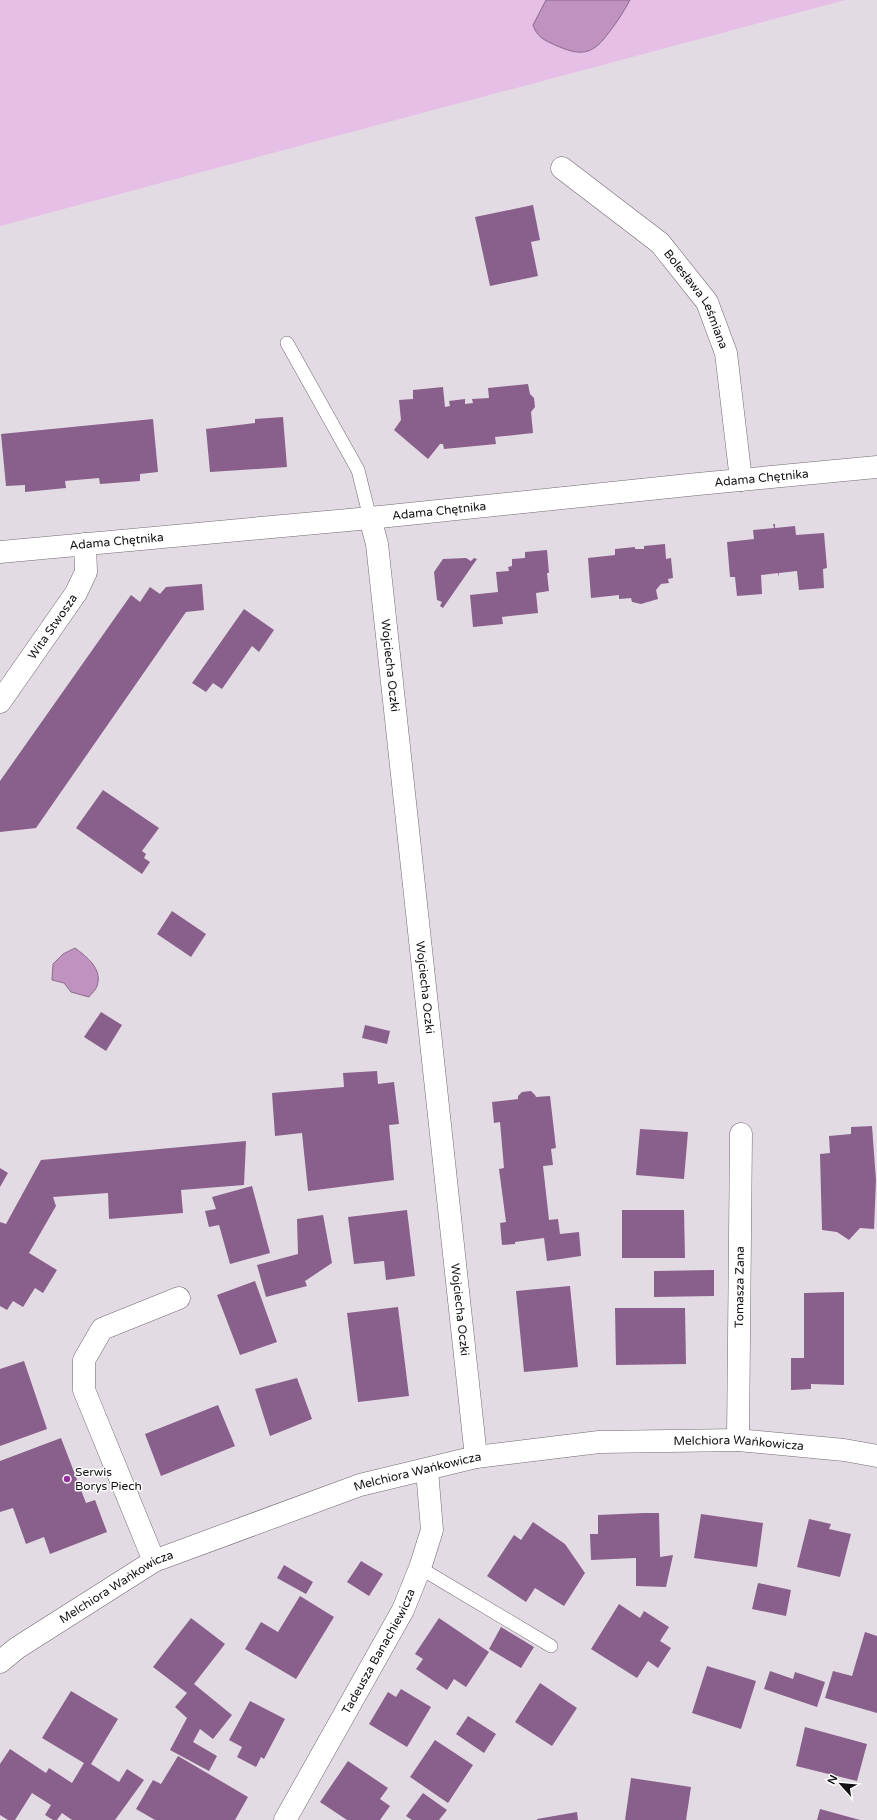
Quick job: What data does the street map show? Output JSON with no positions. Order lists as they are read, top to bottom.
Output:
{
  "streets": {
    "street": [
      "Bolesława Leśmiana",
      "Adama Chętnika",
      "Wita Stwosza",
      "Wojciecha Oczki",
      "Tomasza Zana",
      "Melchiora Wańkowicza",
      "Tadeusza Banachiewicza"
    ]
  },
  "crossings": [
    ["Bolesława Leśmiana", "Adama Chętnika"],
    ["Adama Chętnika", "Wita Stwosza"],
    ["Adama Chętnika", "Wojciecha Oczki"],
    ["Wojciecha Oczki", "Melchiora Wańkowicza"],
    ["Tomasza Zana", "Melchiora Wańkowicza"],
    ["Melchiora Wańkowicza", "Tadeusza Banachiewicza"]
  ],
  "places": ["Serwis Borys Piech"],
  "north": "top left"
}
